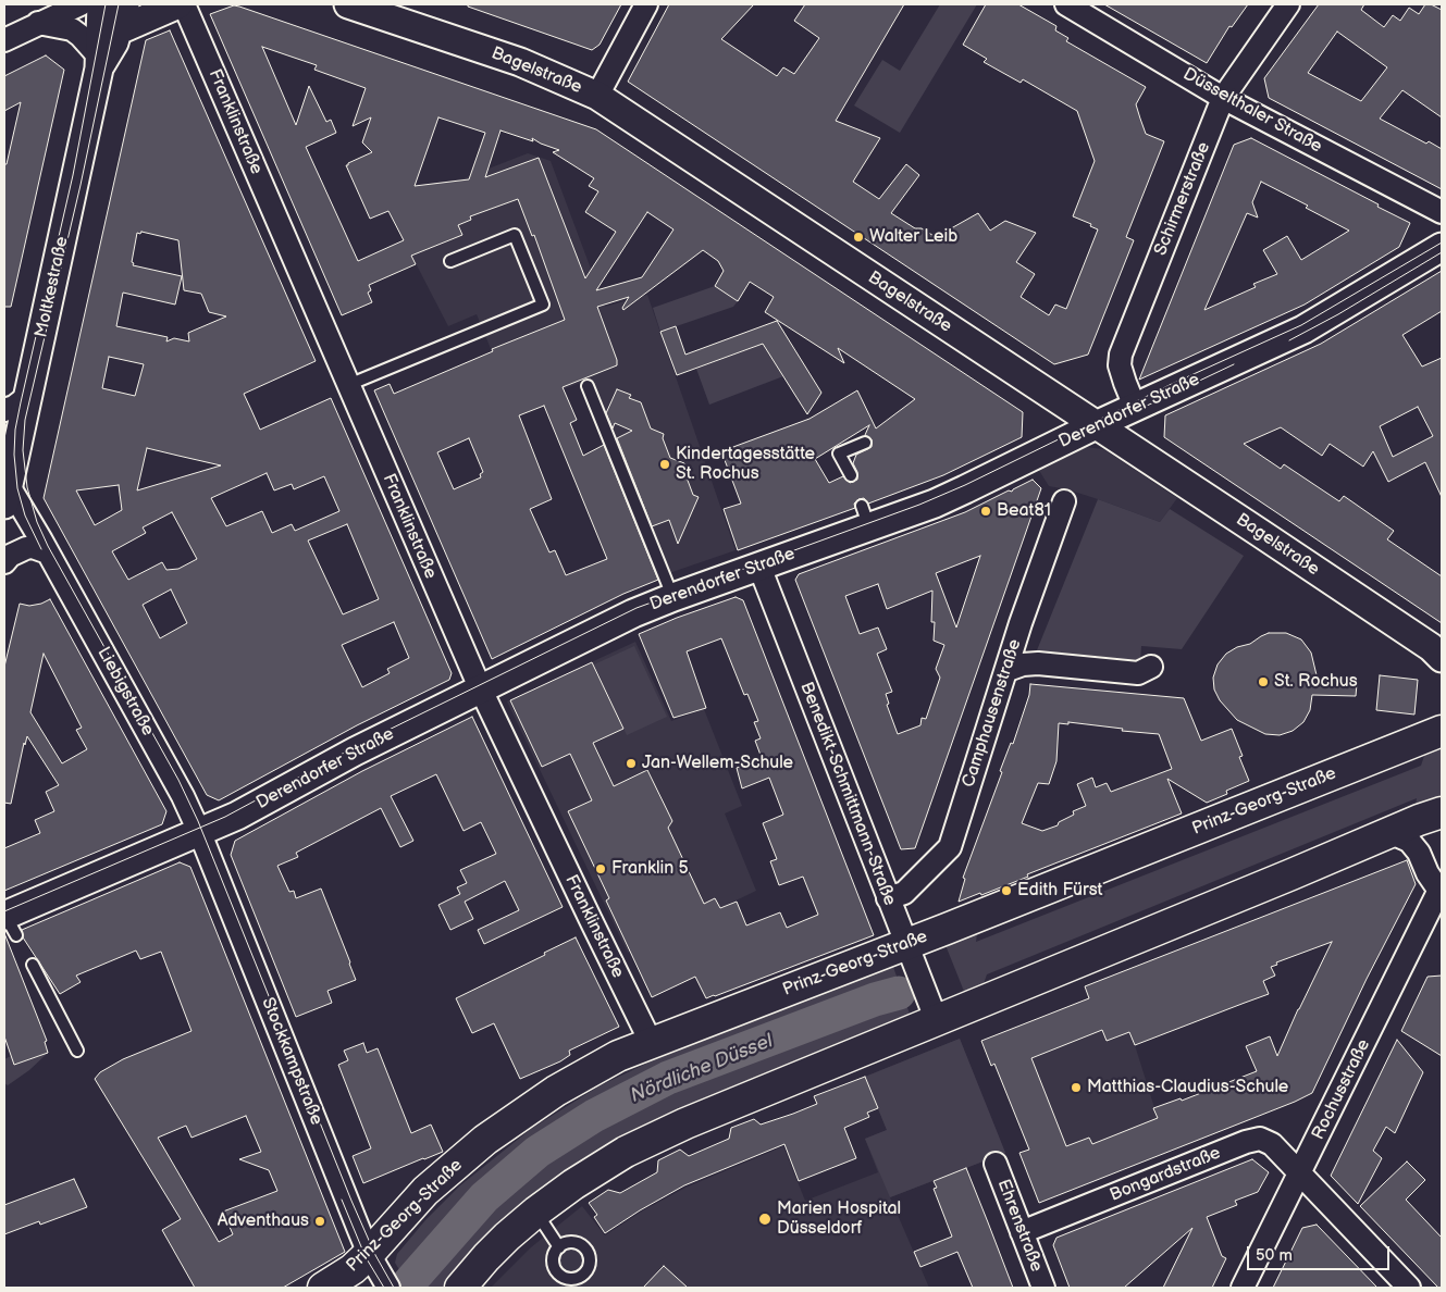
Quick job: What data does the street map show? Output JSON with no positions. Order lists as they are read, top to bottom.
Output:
{
  "streets": {
    "main road": ["Prinz-Georg-Straße"],
    "street": [
      "Bagelstraße",
      "Düsselthaler Straße",
      "Franklinstraße",
      "Schirmerstraße",
      "Moltkestraße",
      "Derendorfer Straße",
      "Liebigstraße",
      "Camphausenstraße",
      "Benedikt-Schmittmann-Straße",
      "Stockkampstraße",
      "Rochusstraße",
      "Bongardstraße",
      "Ehrenstraße"
    ]
  },
  "crossings": [
    ["Bagelstraße", "Derendorfer Straße"],
    ["Düsselthaler Straße", "Schirmerstraße"],
    ["Franklinstraße", "Derendorfer Straße"],
    ["Franklinstraße", "Prinz-Georg-Straße"],
    ["Schirmerstraße", "Derendorfer Straße"],
    ["Moltkestraße", "Liebigstraße"],
    ["Derendorfer Straße", "Liebigstraße"],
    ["Derendorfer Straße", "Benedikt-Schmittmann-Straße"],
    ["Derendorfer Straße", "Stockkampstraße"],
    ["Liebigstraße", "Stockkampstraße"],
    ["Camphausenstraße", "Benedikt-Schmittmann-Straße"],
    ["Benedikt-Schmittmann-Straße", "Prinz-Georg-Straße"],
    ["Prinz-Georg-Straße", "Stockkampstraße"],
    ["Rochusstraße", "Bongardstraße"],
    ["Bongardstraße", "Ehrenstraße"]
  ],
  "water": ["Nördliche Düssel"],
  "places": [
    "Walter Leib",
    "Kindertagesstätte St. Rochus",
    "Beat81",
    "St. Rochus",
    "Jan-Wellem-Schule",
    "Franklin 5",
    "Edith Fürst",
    "Matthias-Claudius-Schule",
    "Marien Hospital Düsseldorf",
    "Adventhaus"
  ],
  "scale_bar": "50 m"
}
